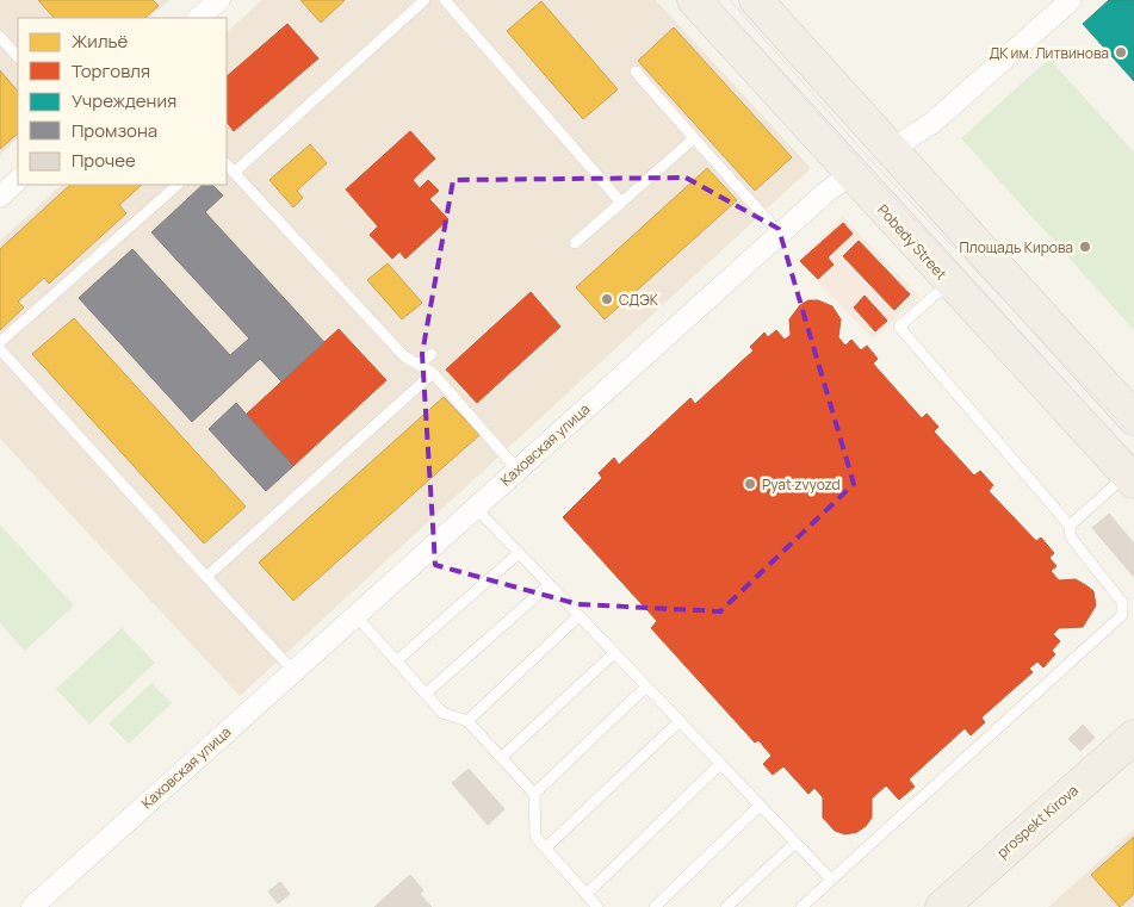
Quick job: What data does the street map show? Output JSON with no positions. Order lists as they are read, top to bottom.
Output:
{
  "streets": {
    "main road": ["Pobedy Street", "Каховская улица", "prospekt Kirova"]
  },
  "crossings": [
    ["Pobedy Street", "Каховская улица"]
  ],
  "places": [
    "ДК им. Литвинова",
    "Площадь Кирова",
    "СДЭК",
    "Pyat zvyozd"
  ],
  "legend": [
    "Жильё",
    "Торговля",
    "Учреждения",
    "Промзона",
    "Прочее"
  ]
}
